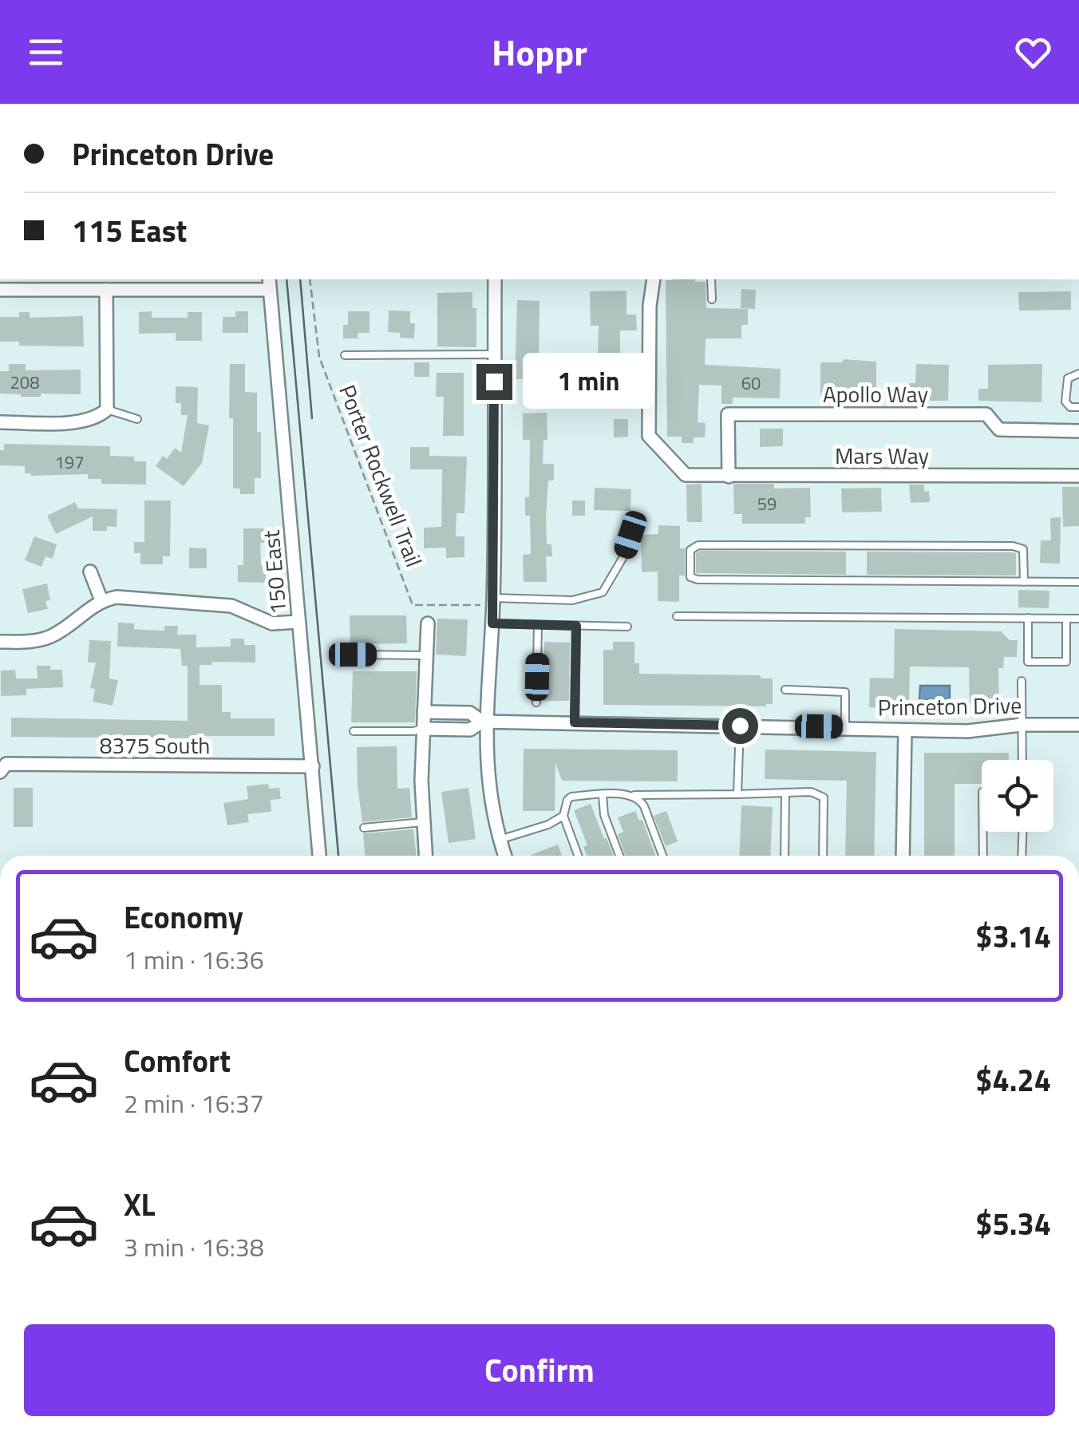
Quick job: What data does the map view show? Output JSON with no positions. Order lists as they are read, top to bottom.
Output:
{
  "streets": {
    "street": [
      "Apollo Way",
      "Mars Way",
      "150 East",
      "Princeton Drive",
      "8375 South"
    ],
    "path": ["Porter Rockwell Trail"]
  },
  "crossings": [
    ["Apollo Way", "Mars Way"],
    ["150 East", "8375 South"]
  ],
  "house_numbers": [
    "208",
    "60",
    "197",
    "59"
  ],
  "page": {
    "header": "Hoppr",
    "banner": ["Princeton Drive", "115 East"],
    "bubble": "1 min",
    "list": [
      {
        "name": "Economy",
        "note": "1 min · 16:36",
        "value": "$3.14"
      },
      {
        "name": "Comfort",
        "note": "2 min · 16:37",
        "value": "$4.24"
      },
      {
        "name": "XL",
        "note": "3 min · 16:38",
        "value": "$5.34"
      }
    ],
    "buttons": "Confirm"
  }
}
